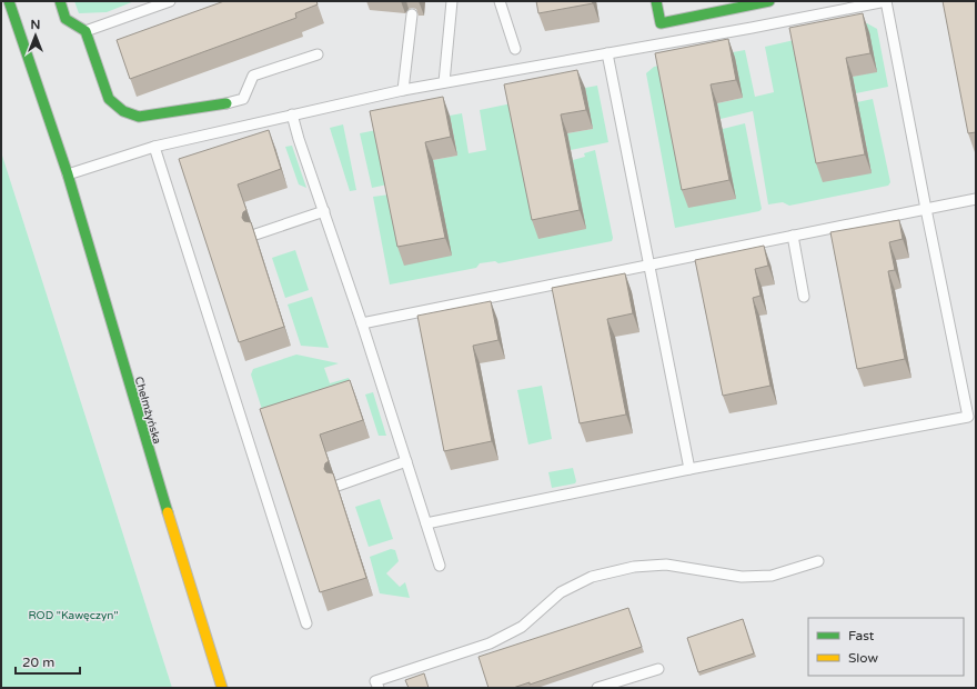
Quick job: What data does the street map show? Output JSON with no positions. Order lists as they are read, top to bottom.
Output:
{
  "streets": {
    "street": ["Chełmżyńska"]
  },
  "parks": ["ROD \"Kawęczyn\""],
  "legend": ["Fast", "Slow"],
  "scale_bar": "20 m",
  "north": "top"
}
